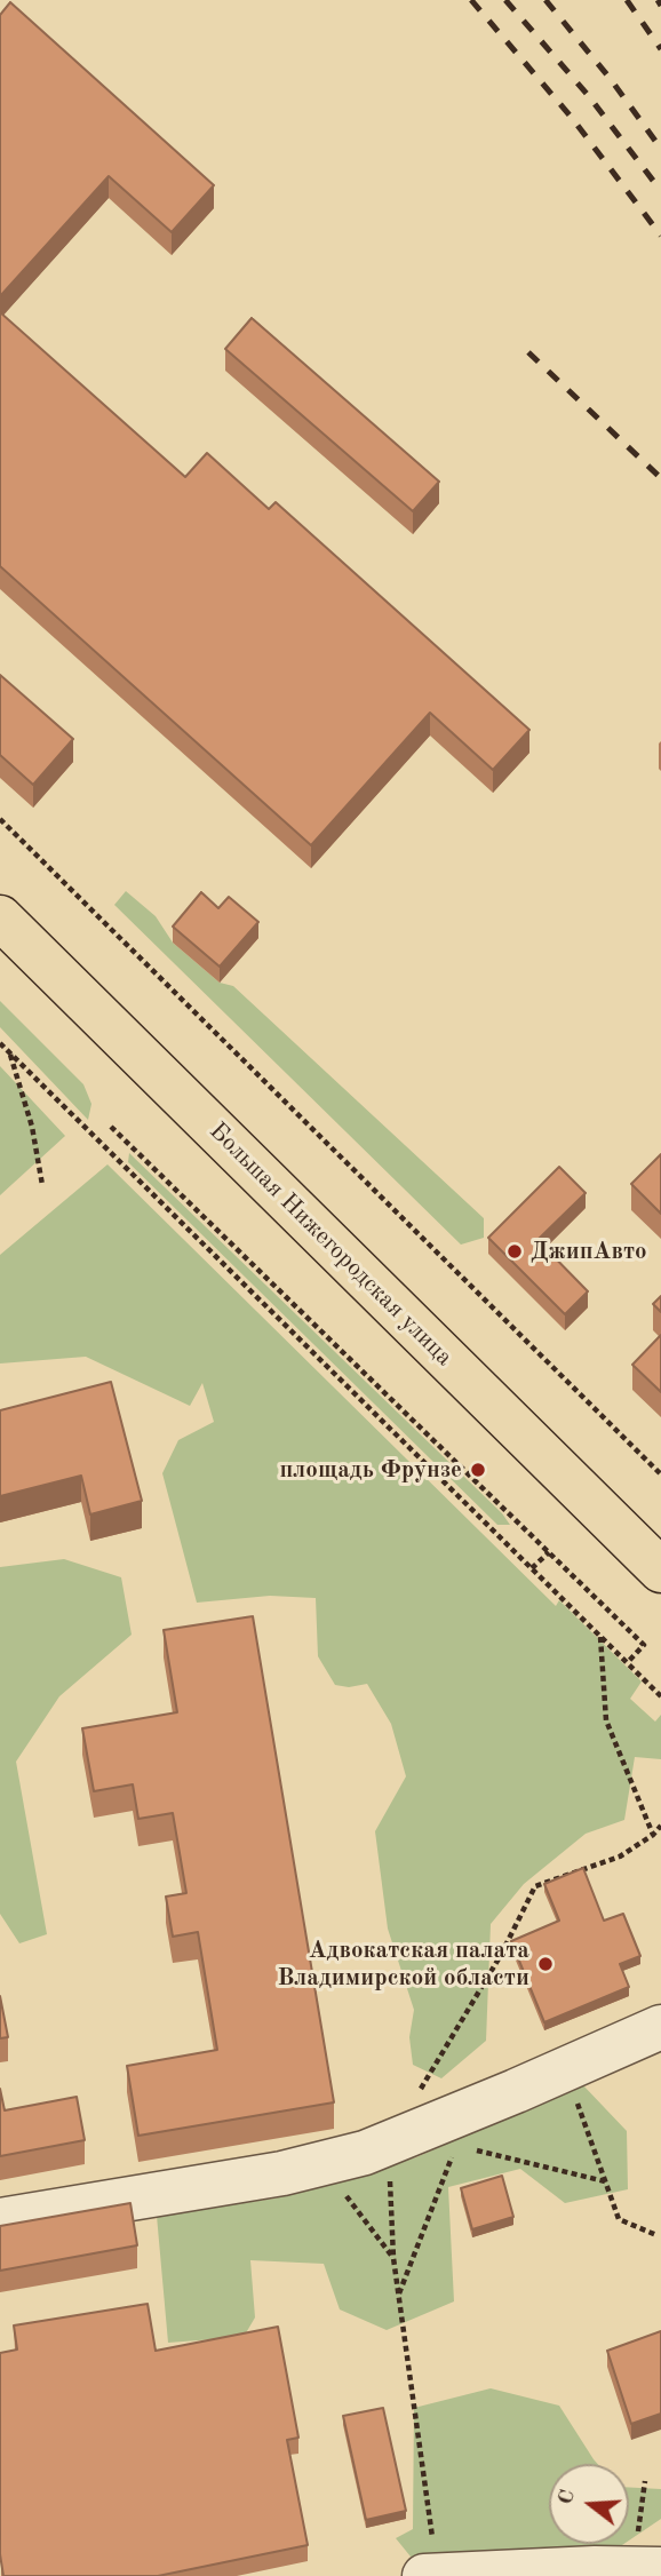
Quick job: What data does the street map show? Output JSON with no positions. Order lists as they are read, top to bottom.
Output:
{
  "streets": {
    "main road": ["Большая Нижегородская улица"]
  },
  "places": ["ДжипАвто", "площадь Фрунзе", "Адвокатская палата Владимирской области"],
  "north": "left"
}
